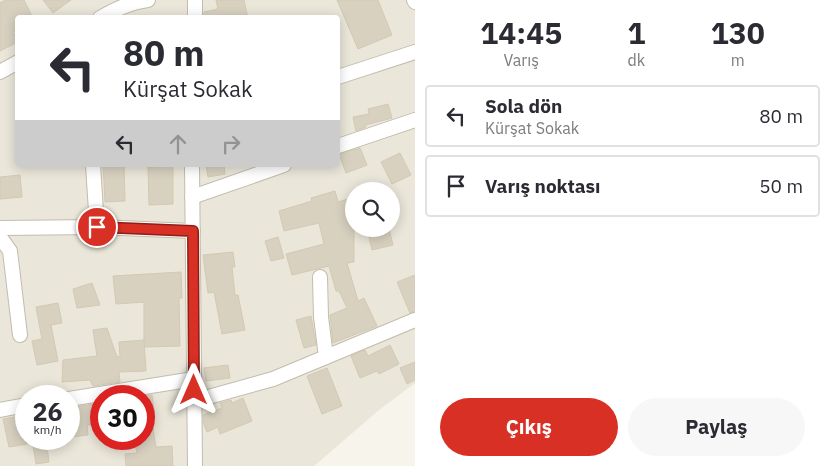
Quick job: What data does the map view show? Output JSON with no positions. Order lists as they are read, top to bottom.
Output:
{
  "page": {
    "eta": [
      "14:45",
      "Varış",
      "1",
      "dk",
      "130",
      "m"
    ],
    "turn": ["80 m", "Kürşat Sokak"],
    "list": [
      {
        "name": "Sola dön",
        "note": "Kürşat Sokak",
        "value": "80 m"
      },
      {
        "name": "Varış noktası",
        "value": "50 m"
      }
    ],
    "speed": "26 km/h",
    "limit": "30",
    "buttons": ["Çıkış", "Paylaş"]
  }
}
